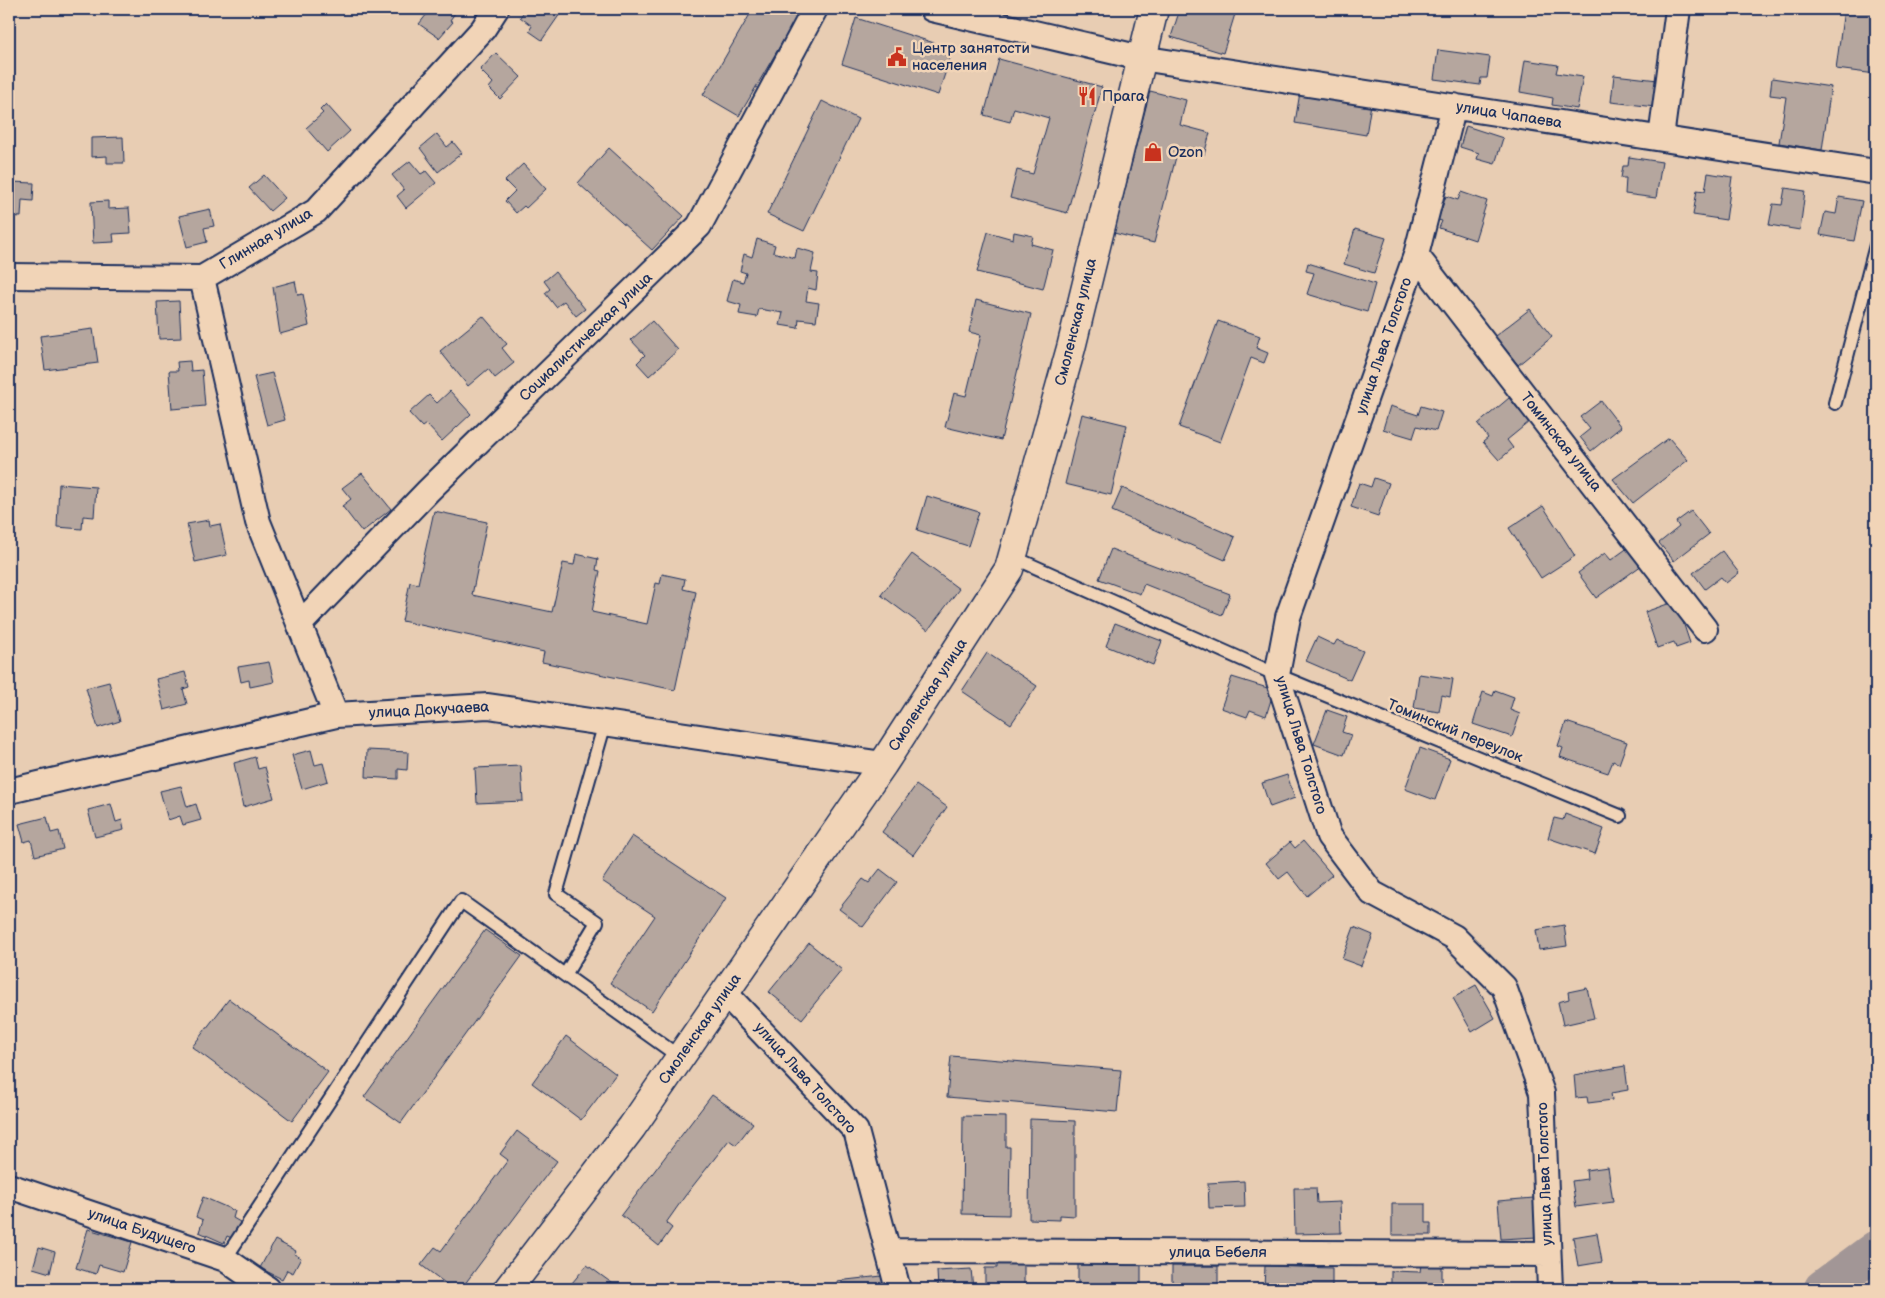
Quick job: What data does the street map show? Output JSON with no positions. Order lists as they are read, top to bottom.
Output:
{
  "streets": {
    "main road": ["Смоленская улица"],
    "street": [
      "улица Чапаева",
      "Глинная улица",
      "Социалистическая улица",
      "улица Льва Толстого",
      "Томинская улица",
      "улица Докучаева",
      "улица Будущего",
      "улица Бебеля"
    ],
    "lane": ["Томинский переулок"]
  },
  "crossings": [
    ["улица Чапаева", "Смоленская улица"],
    ["улица Чапаева", "улица Льва Толстого"],
    ["Смоленская улица", "улица Льва Толстого"],
    ["Смоленская улица", "улица Докучаева"],
    ["Смоленская улица", "Томинский переулок"],
    ["улица Льва Толстого", "Томинская улица"],
    ["улица Льва Толстого", "Томинский переулок"],
    ["улица Льва Толстого", "улица Бебеля"]
  ],
  "places": {
    "public building": ["Центр занятости населения"],
    "restaurant": ["Прага"],
    "shop": ["Ozon"]
  }
}
